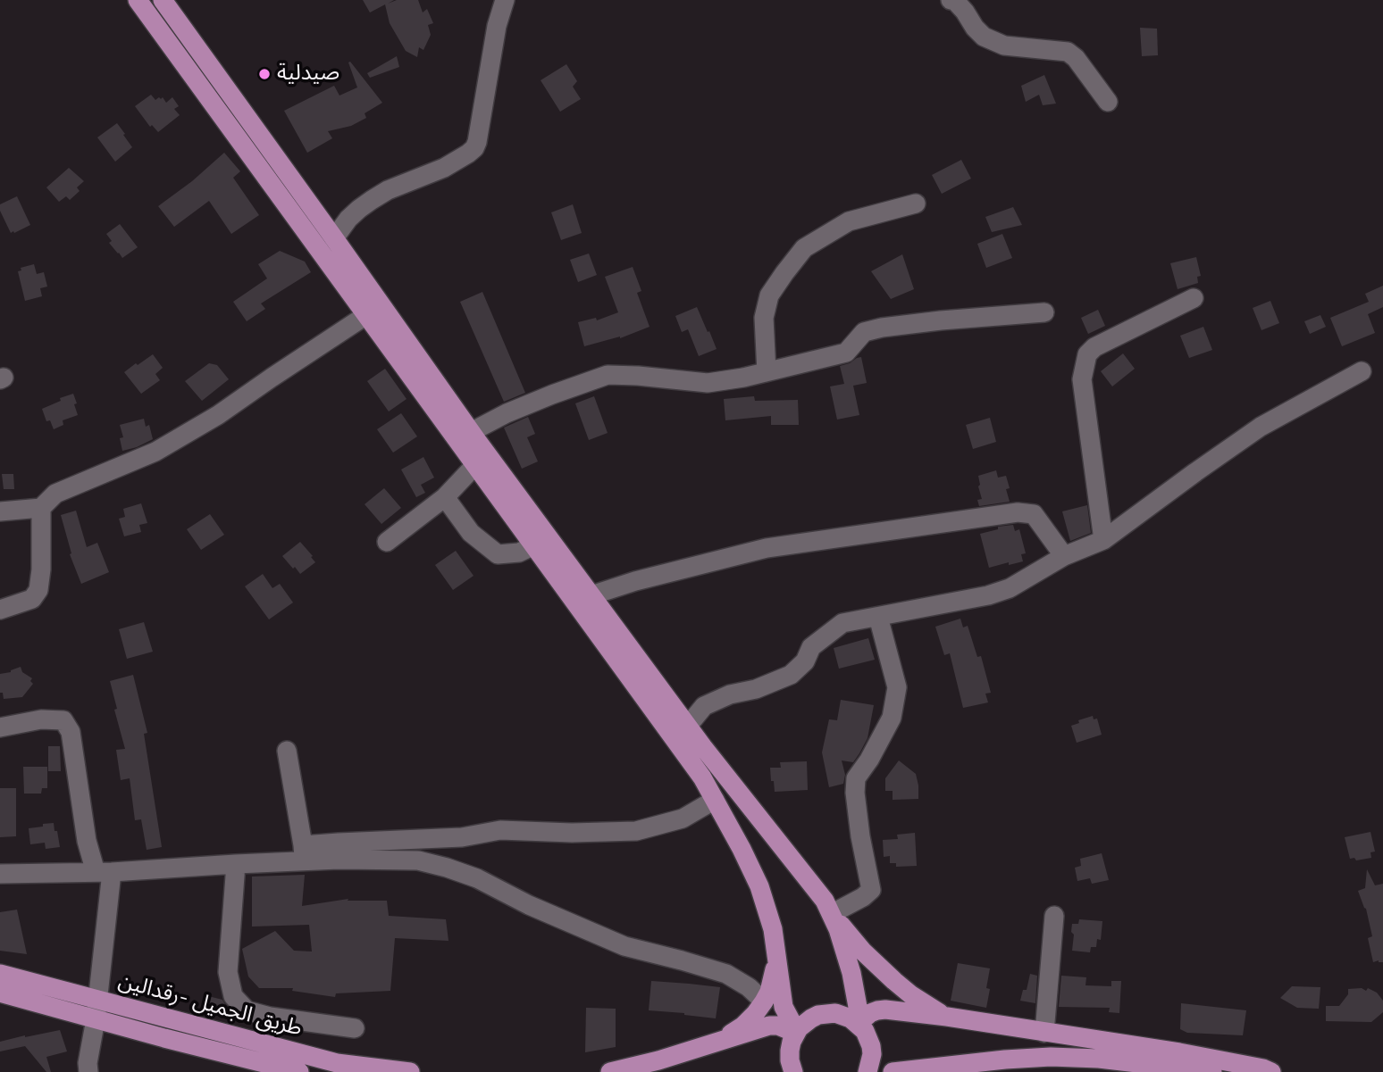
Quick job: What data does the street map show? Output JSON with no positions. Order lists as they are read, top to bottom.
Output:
{
  "streets": {
    "main road": ["طريق الجميل -رقدالين"]
  },
  "places": ["صيدلية"]
}
